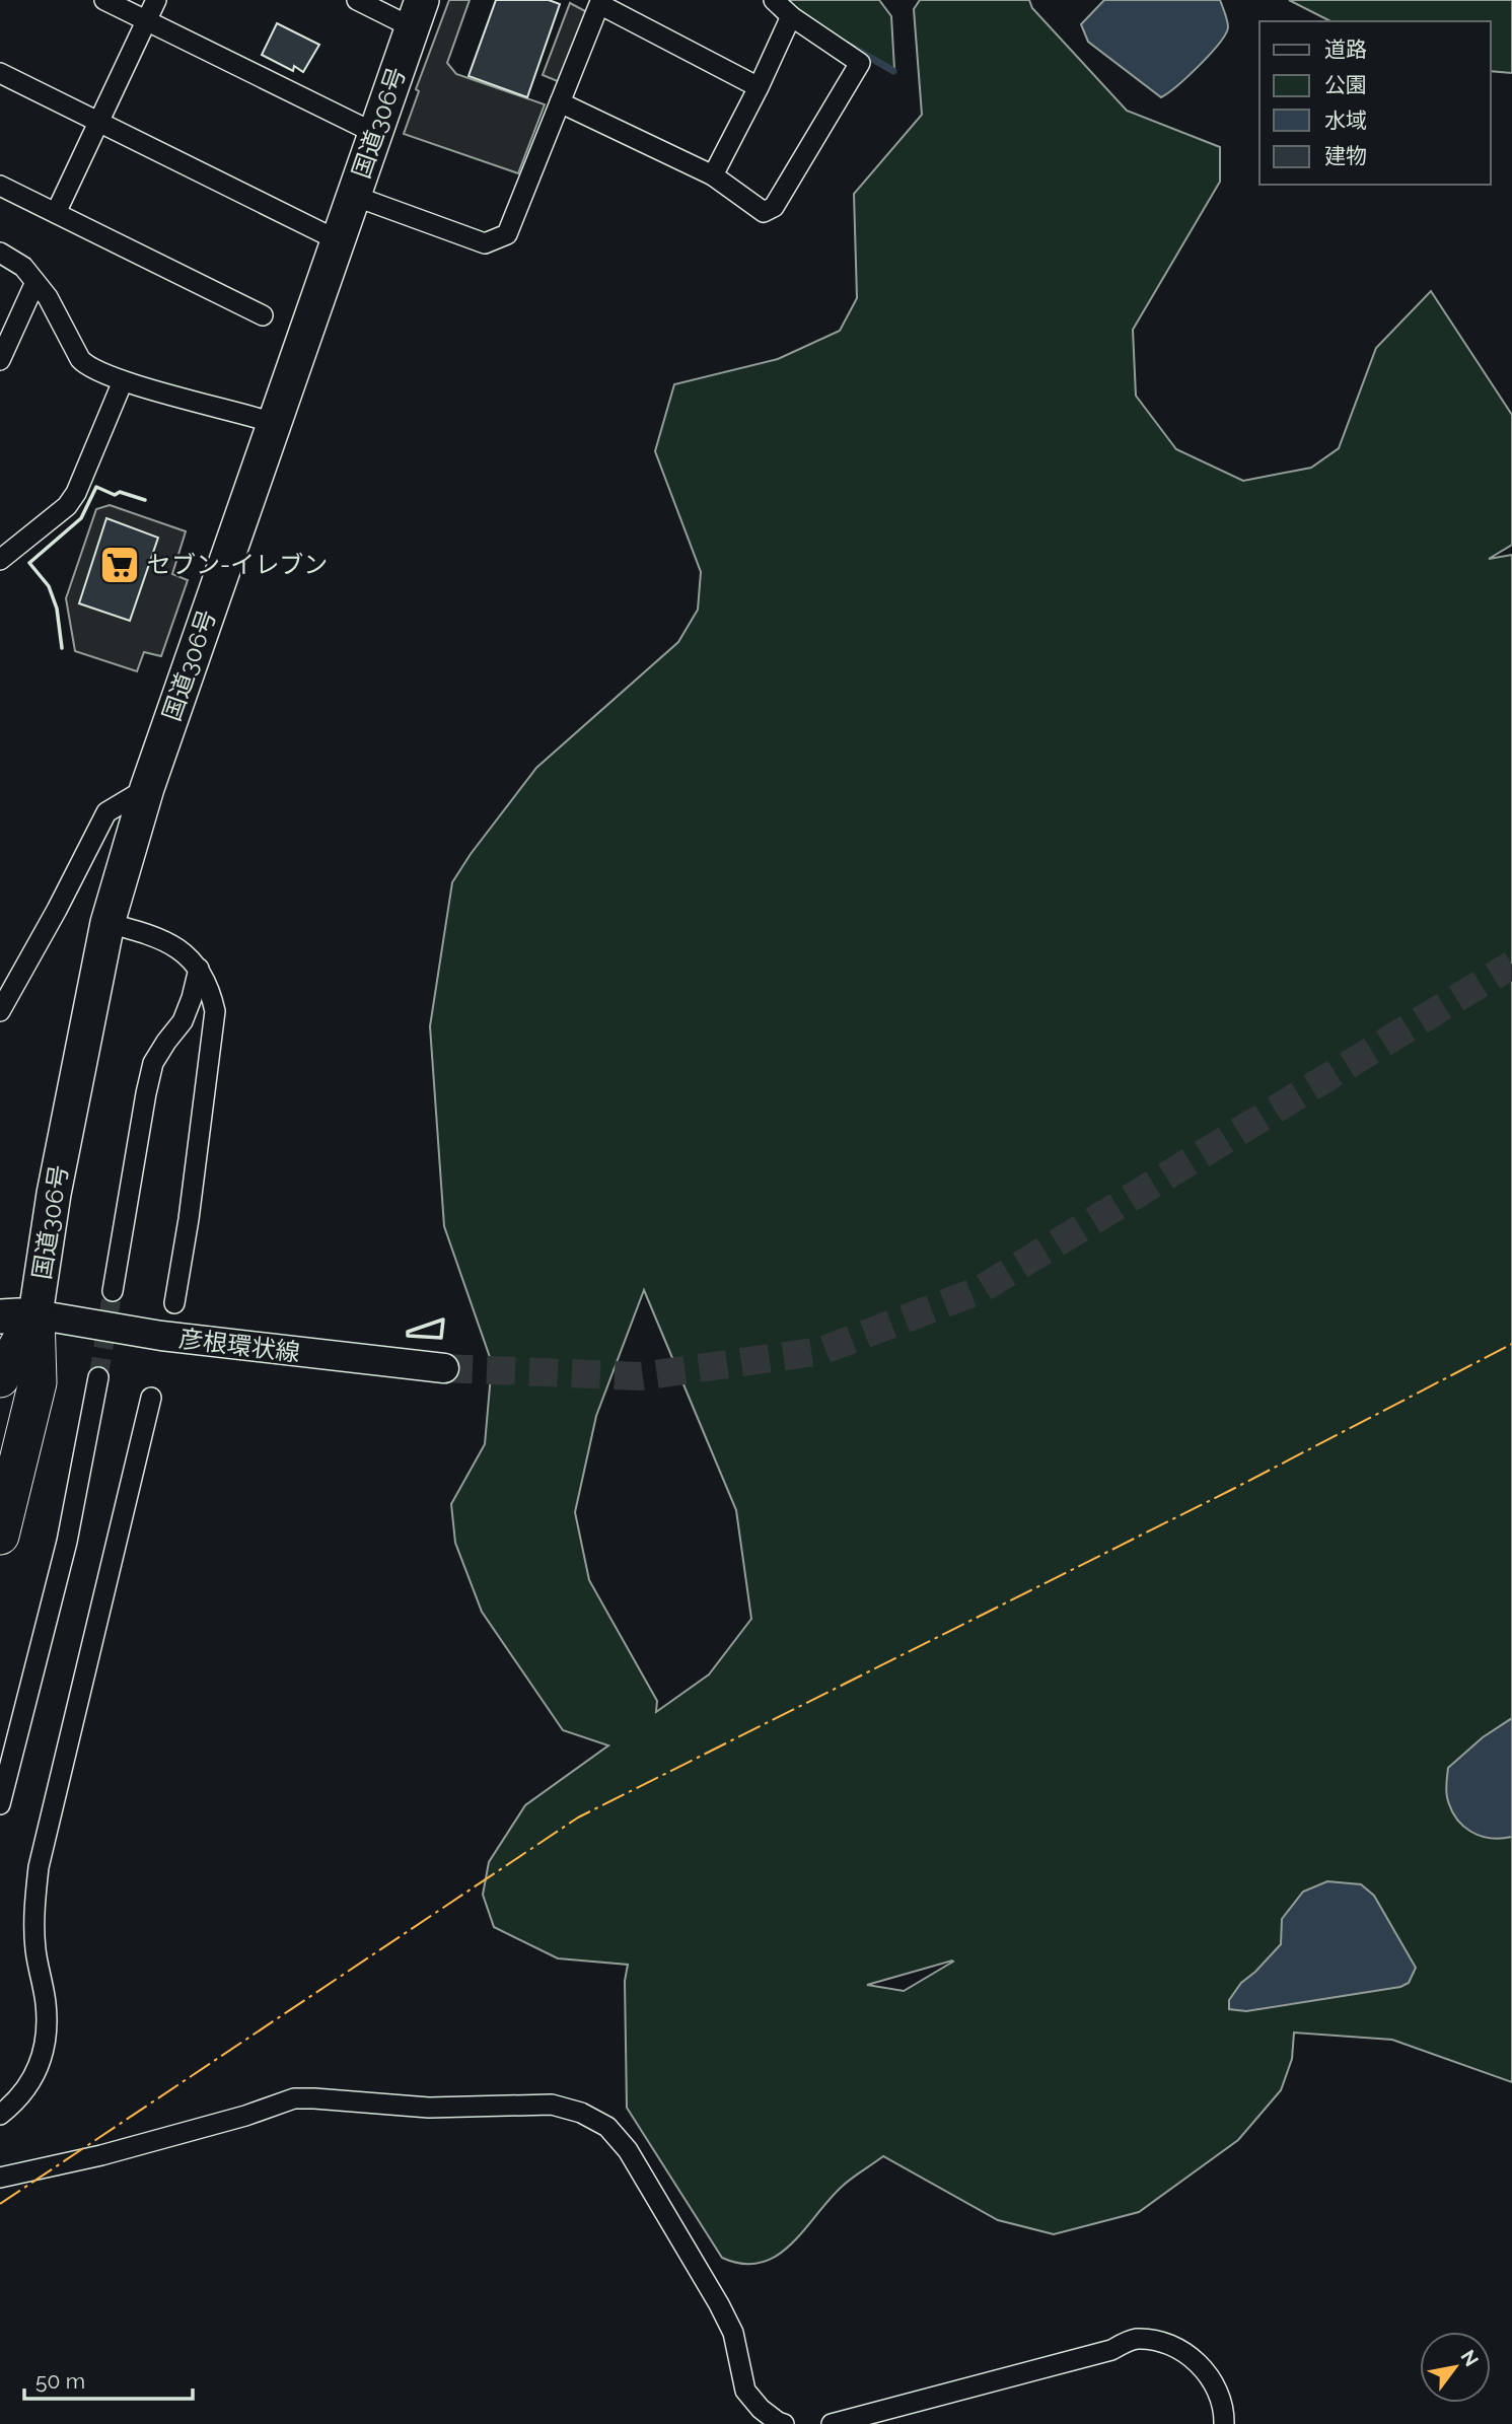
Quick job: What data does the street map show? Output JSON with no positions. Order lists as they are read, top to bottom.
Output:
{
  "streets": {
    "highway": ["国道306号"],
    "main road": ["彦根環状線"]
  },
  "crossings": [
    ["国道306号", "彦根環状線"]
  ],
  "places": {
    "supermarket": ["セブン-イレブン"]
  },
  "legend": [
    "道路",
    "公園",
    "水域",
    "建物"
  ],
  "scale_bar": "50 m",
  "north": "top right"
}
